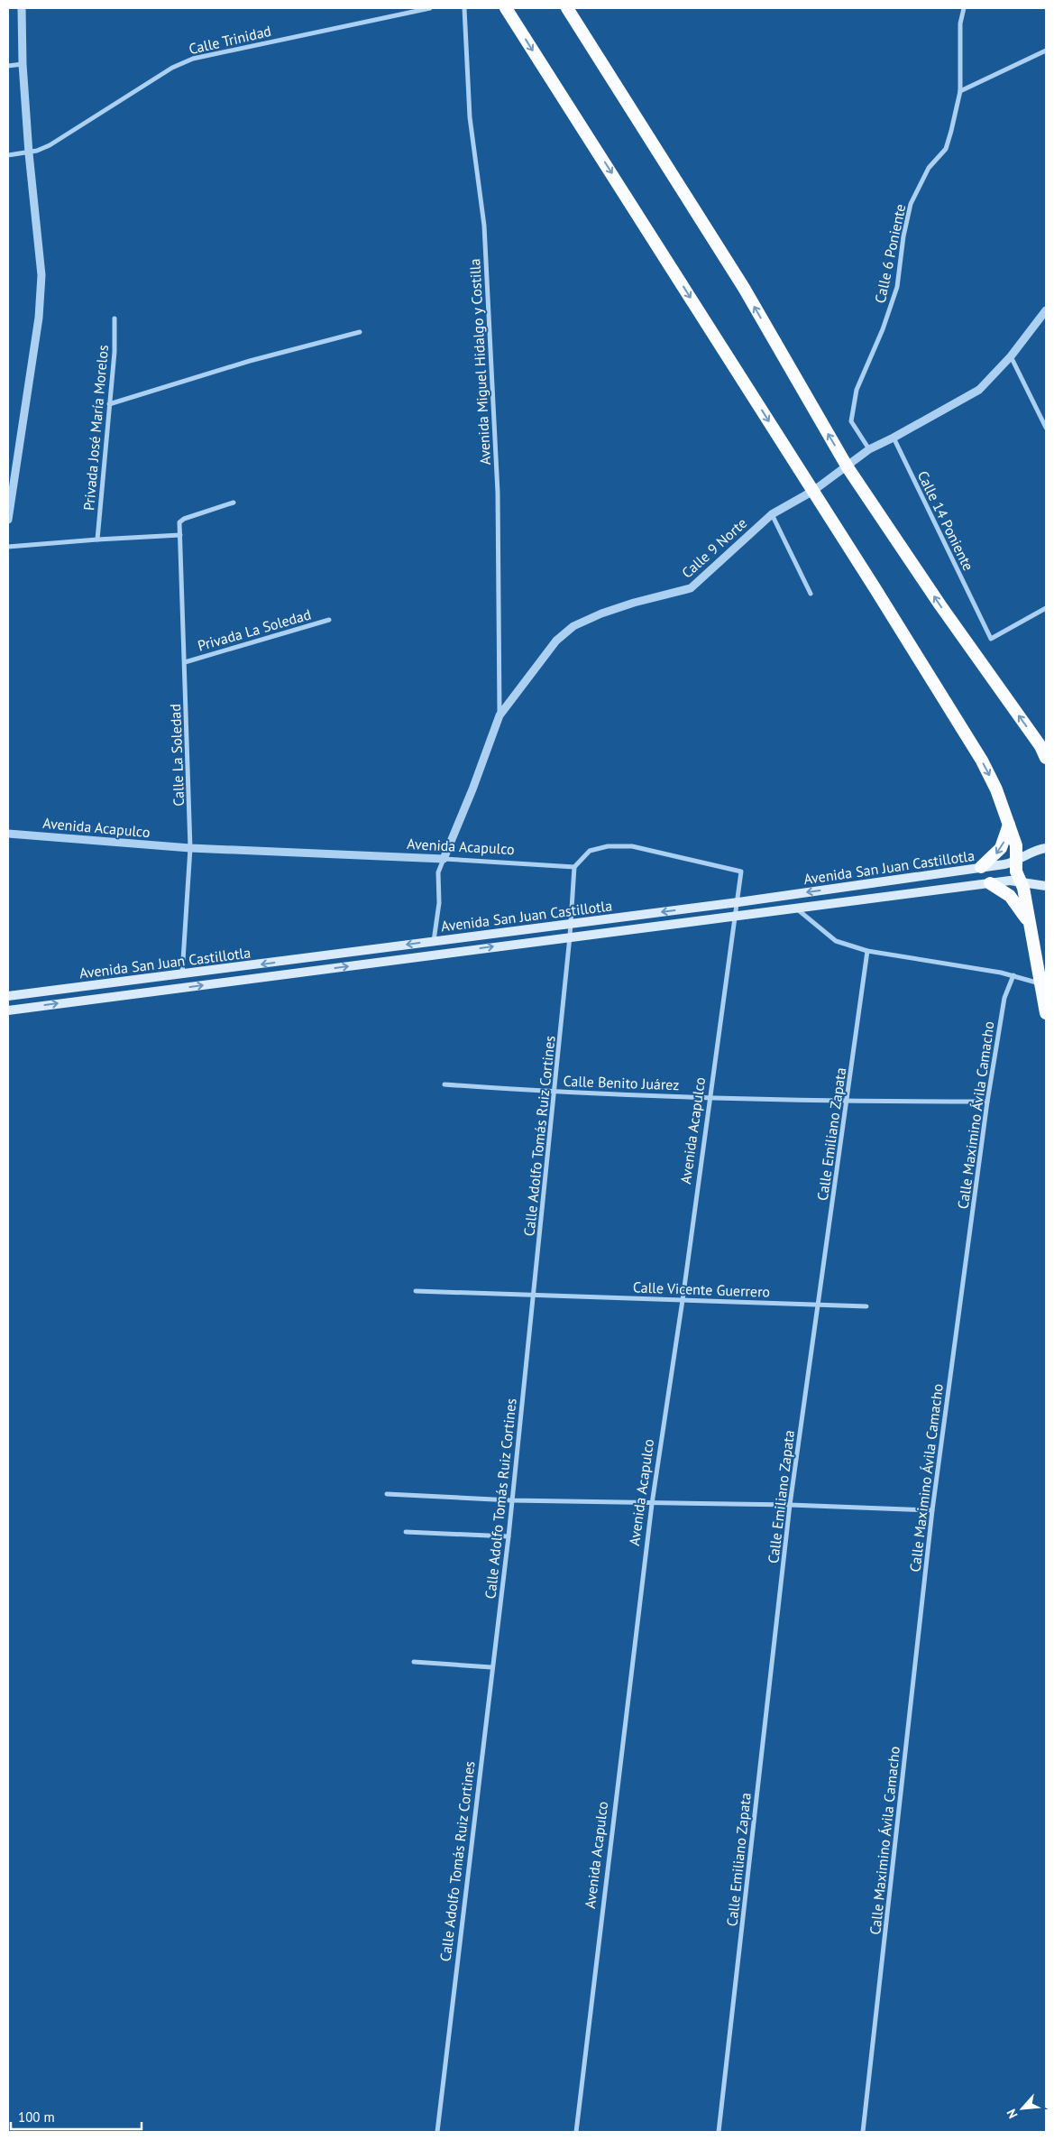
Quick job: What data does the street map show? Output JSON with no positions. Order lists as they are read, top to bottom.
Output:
{
  "streets": {
    "main road": ["Avenida San Juan Castillotla"],
    "street": [
      "Calle Trinidad",
      "Calle 6 Poniente",
      "Avenida Miguel Hidalgo y Costilla",
      "Privada José María Morelos",
      "Calle 14 Poniente",
      "Calle 9 Norte",
      "Privada La Soledad",
      "Calle La Soledad",
      "Avenida Acapulco",
      "Calle Benito Juárez",
      "Calle Maximino Ávila Camacho",
      "Calle Emiliano Zapata",
      "Calle Adolfo Tomás Ruiz Cortines",
      "Calle Vicente Guerrero"
    ]
  },
  "crossings": [
    ["Calle 6 Poniente", "Calle 9 Norte"],
    ["Avenida Miguel Hidalgo y Costilla", "Calle 9 Norte"],
    ["Calle 14 Poniente", "Calle 9 Norte"],
    ["Calle 9 Norte", "Avenida Acapulco"],
    ["Privada La Soledad", "Calle La Soledad"],
    ["Calle La Soledad", "Avenida Acapulco"],
    ["Calle La Soledad", "Avenida San Juan Castillotla"],
    ["Avenida Acapulco", "Avenida San Juan Castillotla"],
    ["Avenida Acapulco", "Calle Benito Juárez"],
    ["Avenida Acapulco", "Calle Adolfo Tomás Ruiz Cortines"],
    ["Avenida Acapulco", "Calle Vicente Guerrero"],
    ["Avenida San Juan Castillotla", "Calle Adolfo Tomás Ruiz Cortines"],
    ["Calle Benito Juárez", "Calle Maximino Ávila Camacho"],
    ["Calle Benito Juárez", "Calle Emiliano Zapata"],
    ["Calle Benito Juárez", "Calle Adolfo Tomás Ruiz Cortines"],
    ["Calle Emiliano Zapata", "Calle Vicente Guerrero"],
    ["Calle Adolfo Tomás Ruiz Cortines", "Calle Vicente Guerrero"]
  ],
  "scale_bar": "100 m",
  "north": "bottom left"
}
